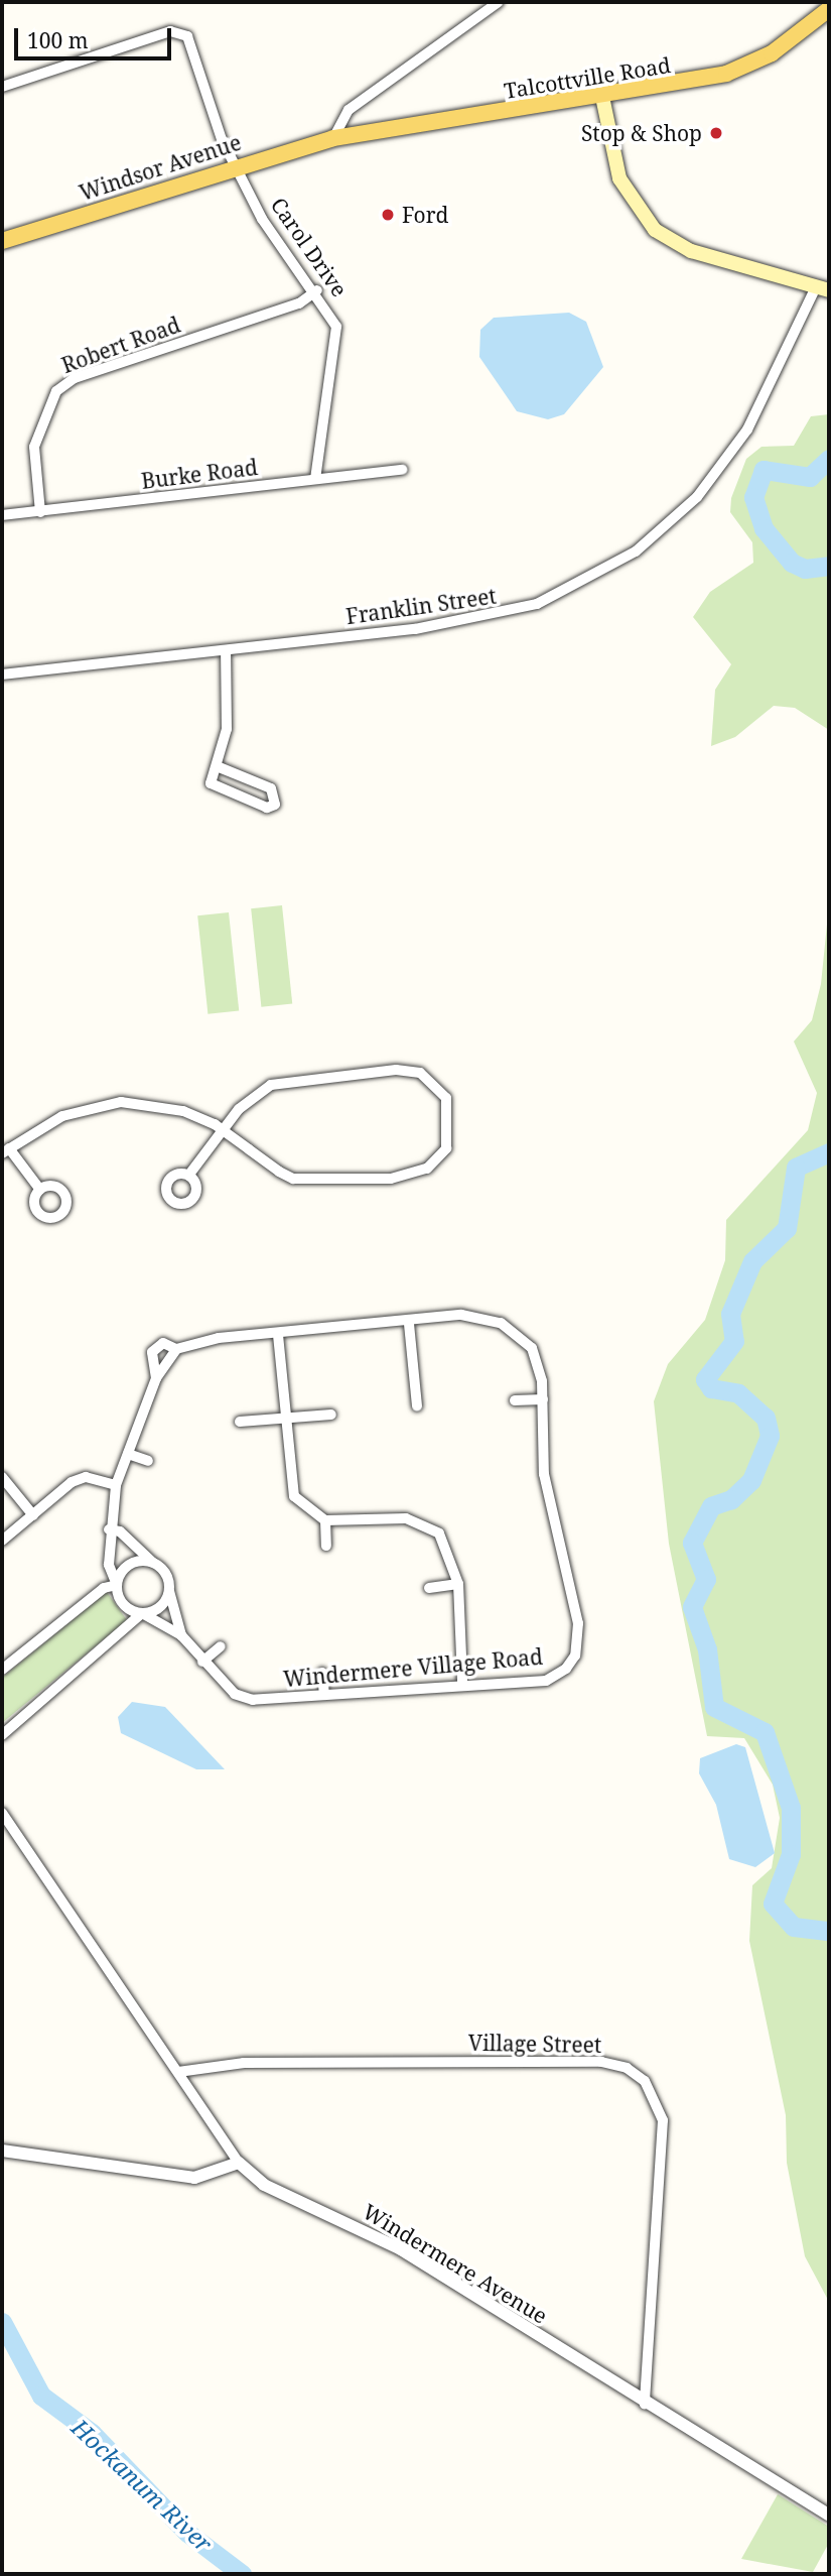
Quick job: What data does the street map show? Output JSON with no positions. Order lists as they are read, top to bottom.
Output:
{
  "streets": {
    "main road": ["Talcottville Road", "Windsor Avenue"],
    "street": [
      "Carol Drive",
      "Robert Road",
      "Burke Road",
      "Franklin Street",
      "Windermere Village Road",
      "Village Street",
      "Windermere Avenue"
    ]
  },
  "crossings": [
    ["Talcottville Road", "Windsor Avenue"],
    ["Windsor Avenue", "Carol Drive"],
    ["Carol Drive", "Robert Road"],
    ["Carol Drive", "Burke Road"],
    ["Robert Road", "Burke Road"],
    ["Village Street", "Windermere Avenue"]
  ],
  "water": ["Hockanum River"],
  "places": ["Stop & Shop", "Ford"],
  "scale_bar": "100 m"
}
